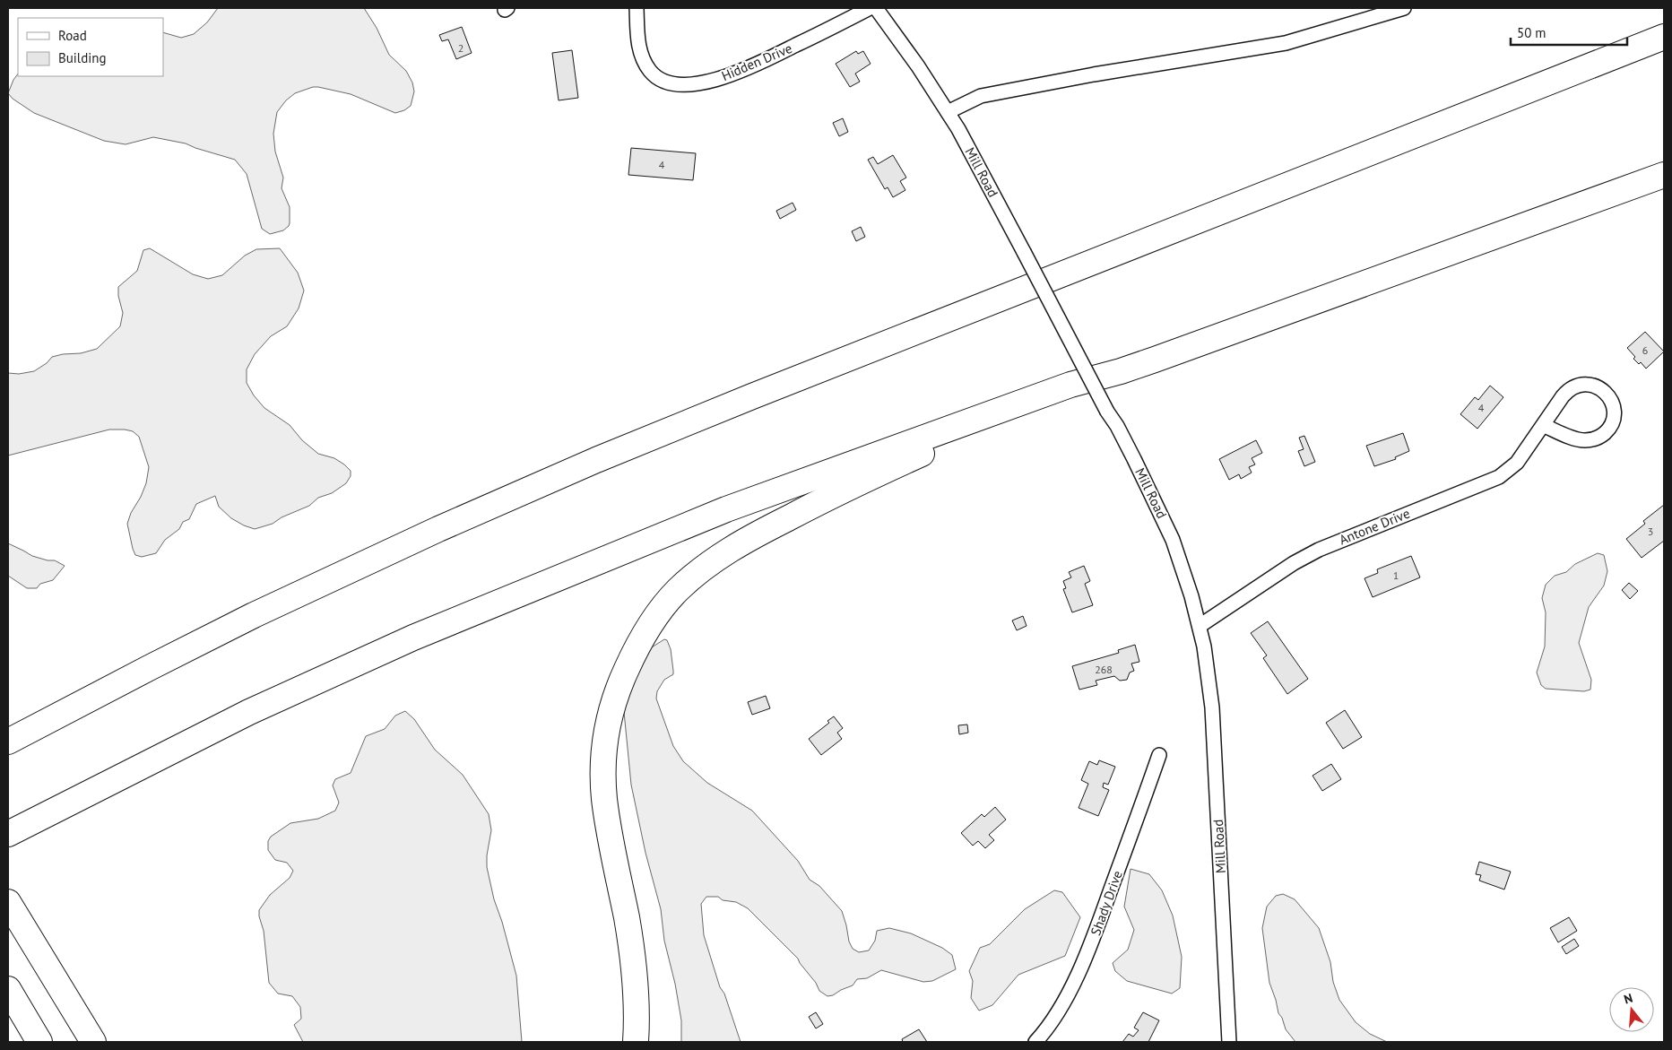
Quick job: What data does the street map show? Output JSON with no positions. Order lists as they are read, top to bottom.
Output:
{
  "streets": {
    "street": [
      "Hidden Drive",
      "Mill Road",
      "Antone Drive",
      "Shady Drive"
    ]
  },
  "crossings": [
    ["Mill Road", "Antone Drive"]
  ],
  "house_numbers": [
    "2",
    "4",
    "6",
    "4",
    "3",
    "1",
    "268"
  ],
  "legend": ["Road", "Building"],
  "scale_bar": "50 m",
  "north": "top"
}
